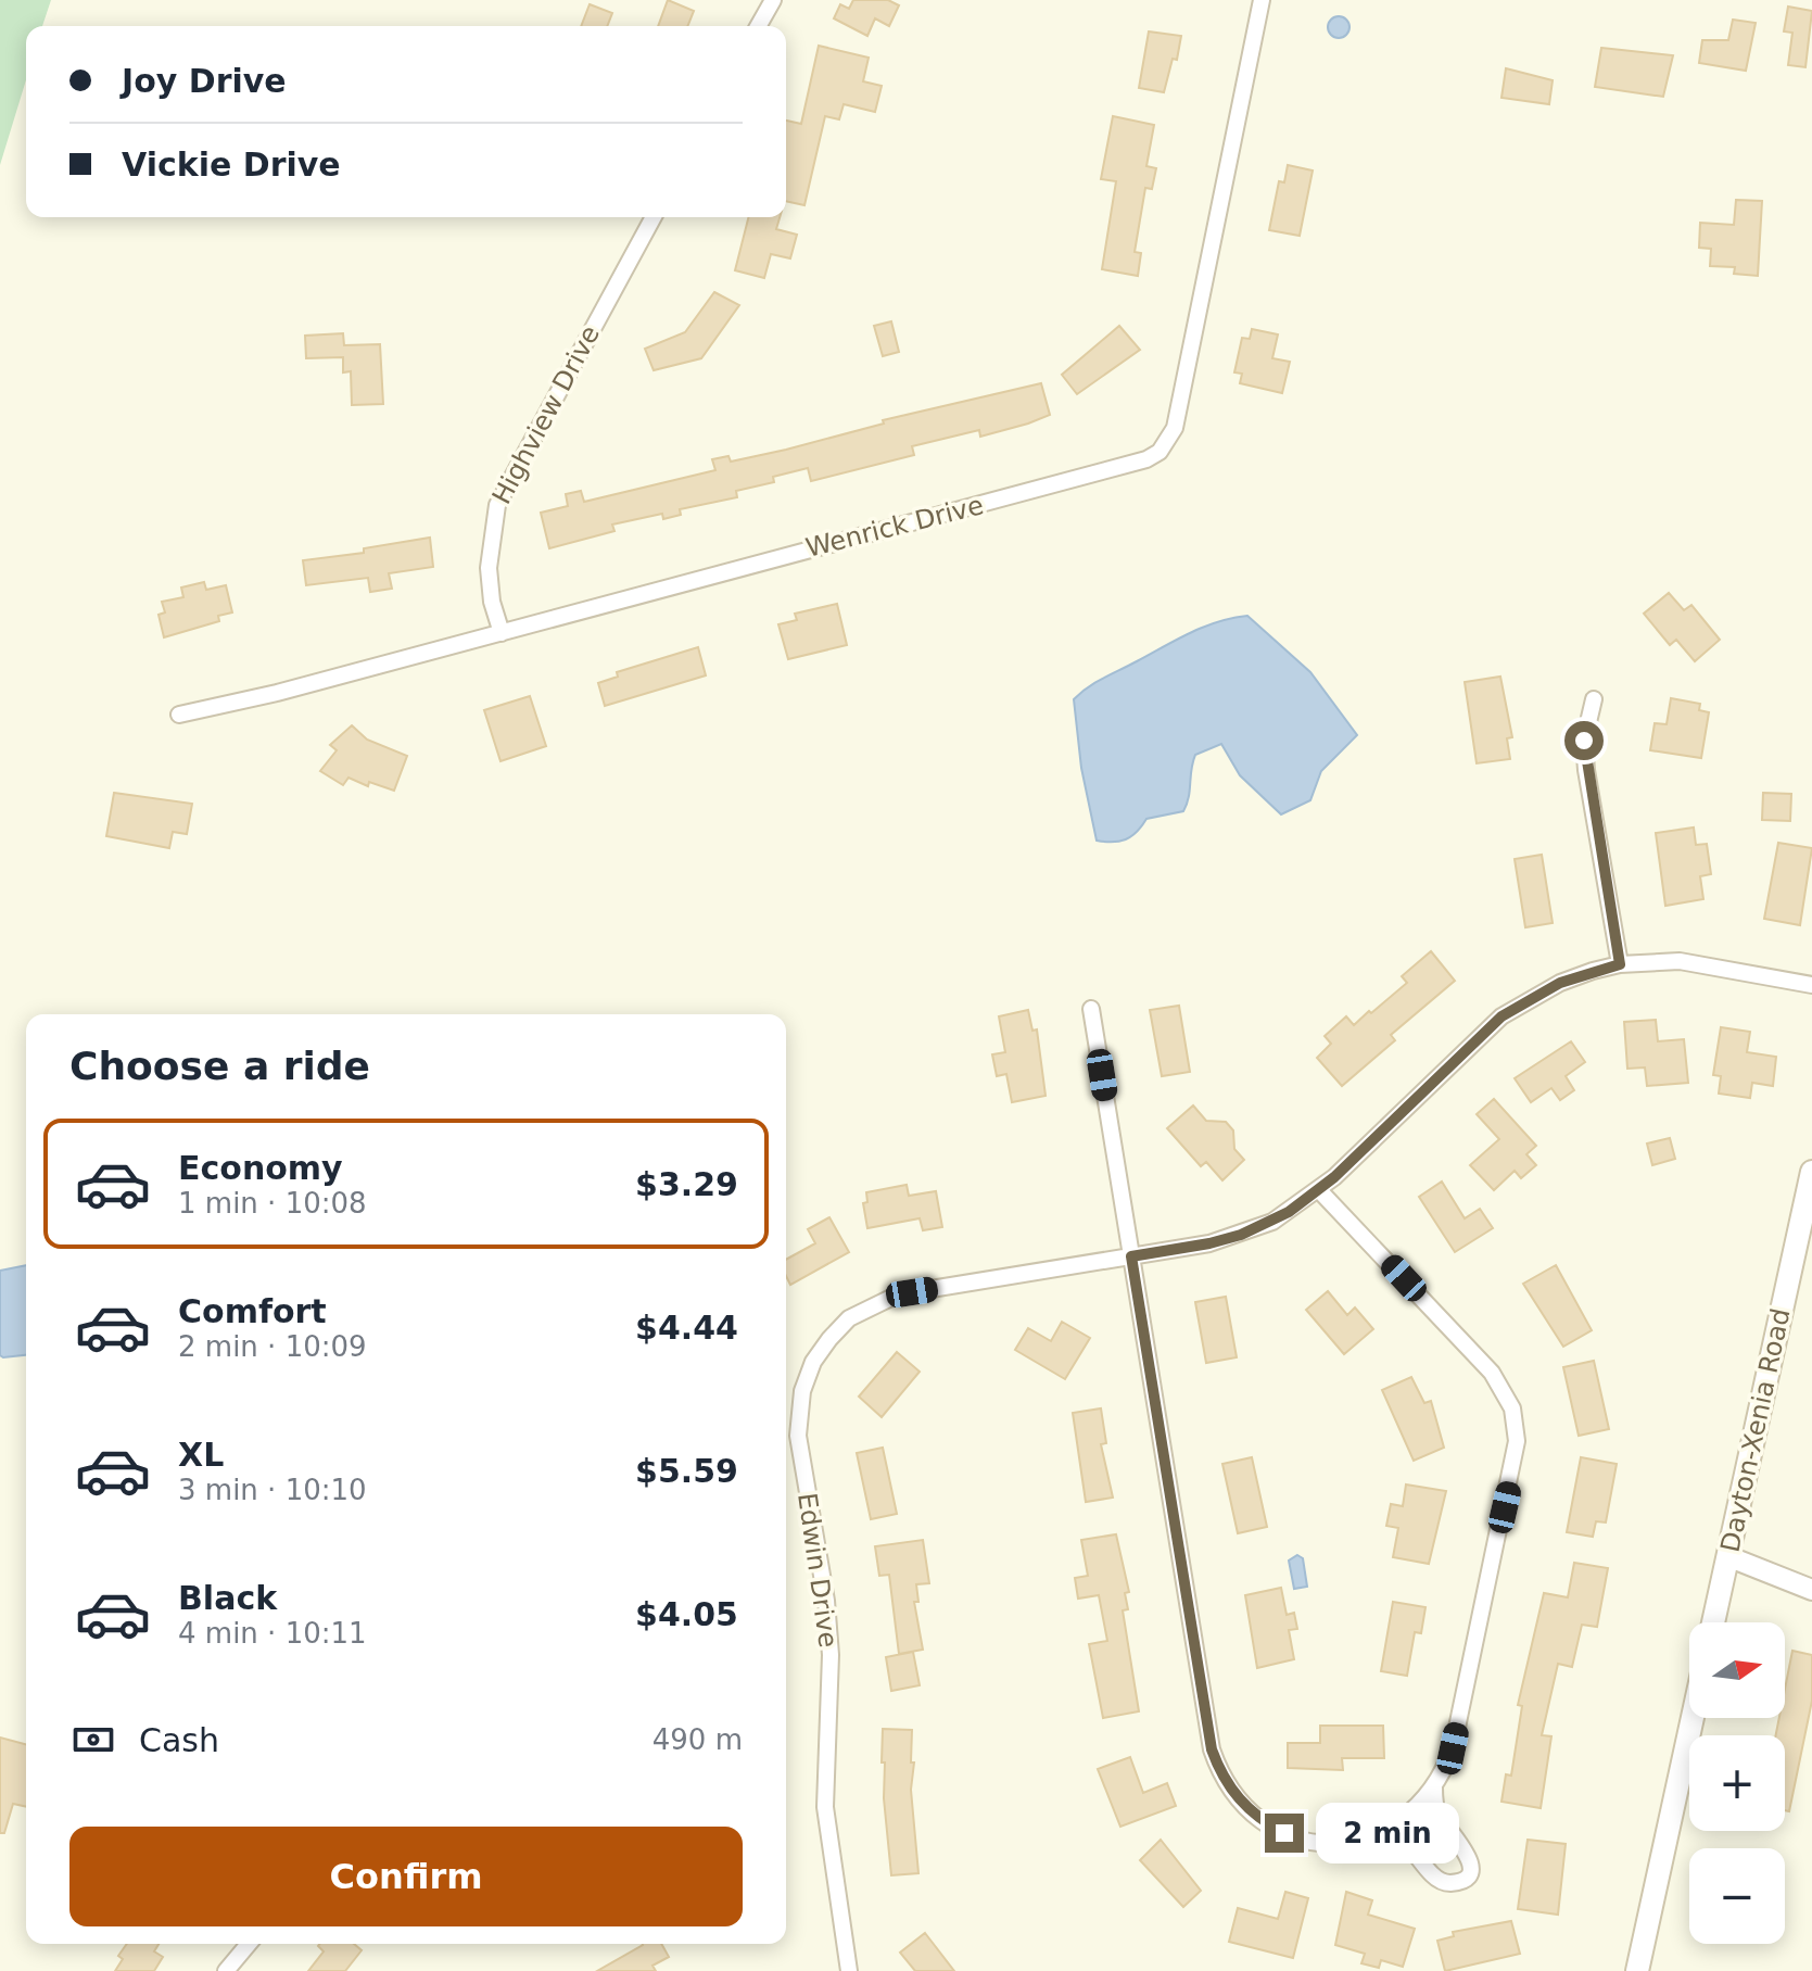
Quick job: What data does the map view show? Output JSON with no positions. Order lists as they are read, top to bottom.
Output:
{
  "streets": {
    "main road": ["Dayton-Xenia Road"],
    "street": ["Highview Drive", "Wenrick Drive", "Edwin Drive"]
  },
  "crossings": [
    ["Highview Drive", "Wenrick Drive"]
  ],
  "north": "right",
  "page": {
    "banner": ["Joy Drive", "Vickie Drive"],
    "heading": "Choose a ride",
    "list": [
      {
        "name": "Economy",
        "note": "1 min · 10:08",
        "value": "$3.29"
      },
      {
        "name": "Comfort",
        "note": "2 min · 10:09",
        "value": "$4.44"
      },
      {
        "name": "XL",
        "note": "3 min · 10:10",
        "value": "$5.59"
      },
      {
        "name": "Black",
        "note": "4 min · 10:11",
        "value": "$4.05"
      }
    ],
    "map_buttons": ["+", "−"],
    "pay": ["Cash", "490 m"],
    "bubble": "2 min",
    "buttons": "Confirm"
  }
}
